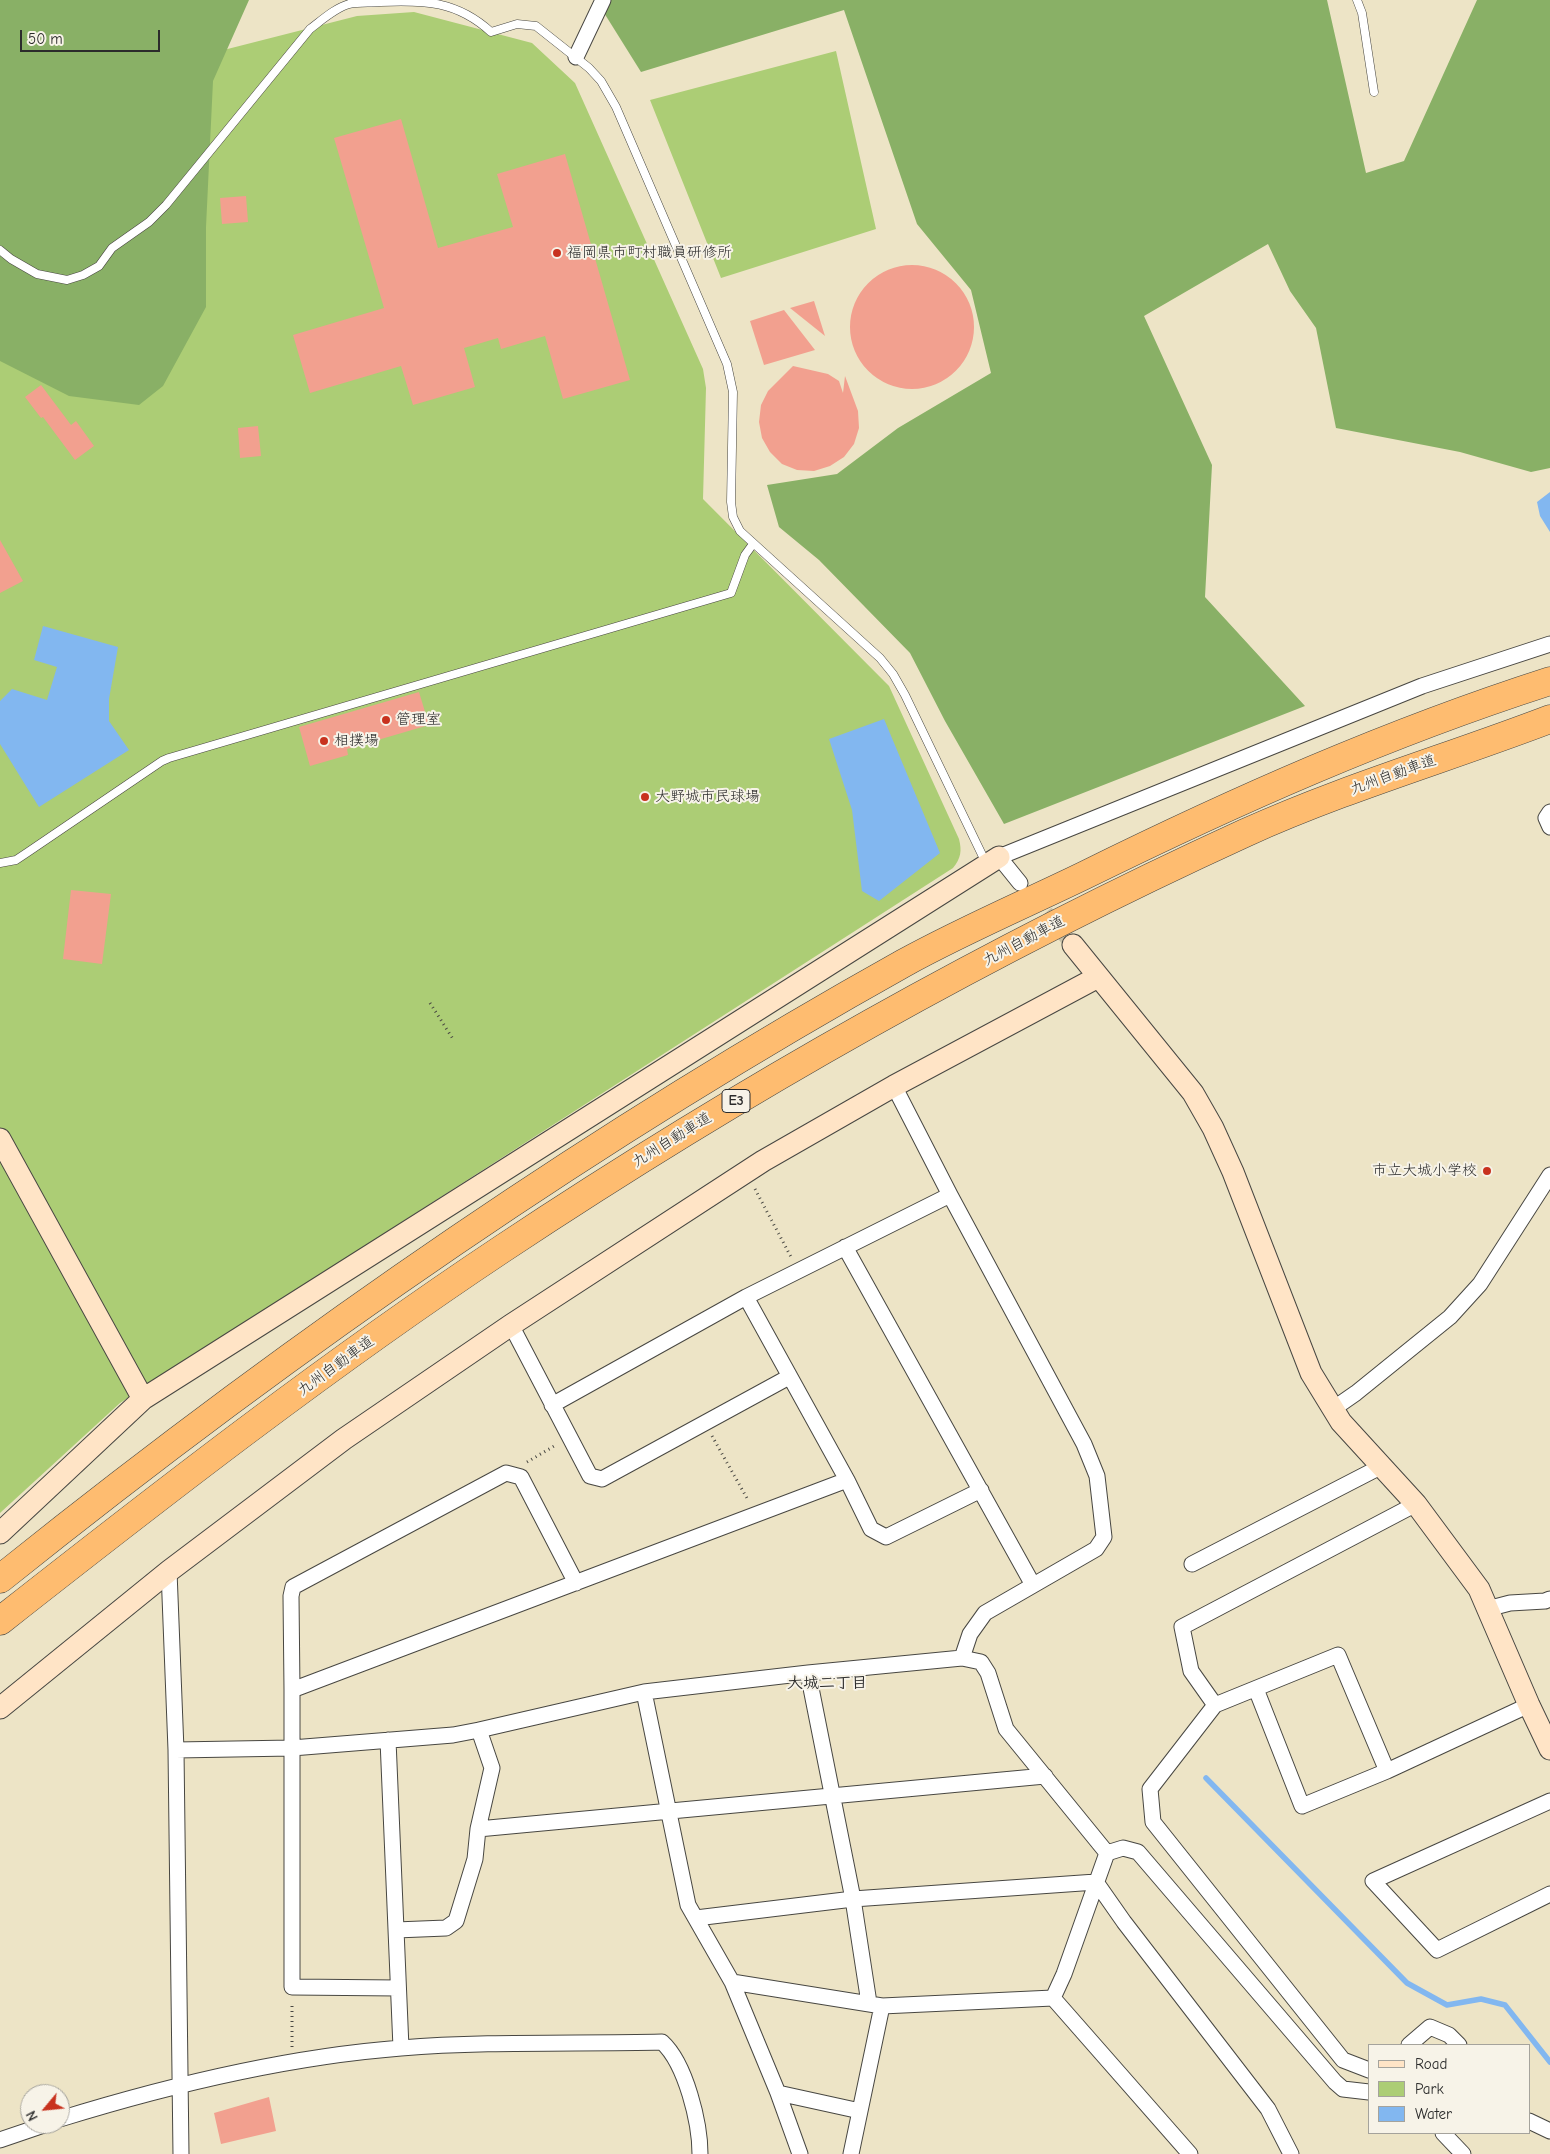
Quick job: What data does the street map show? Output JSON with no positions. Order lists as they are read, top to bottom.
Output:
{
  "streets": {
    "highway": ["九州自動車道", "E3"]
  },
  "districts": ["大城二丁目"],
  "places": [
    "福岡県市町村職員研修所",
    "管理室",
    "相撲場",
    "大野城市民球場",
    "市立大城小学校"
  ],
  "legend": ["Road", "Park", "Water"],
  "scale_bar": "50 m",
  "north": "bottom left"
}
